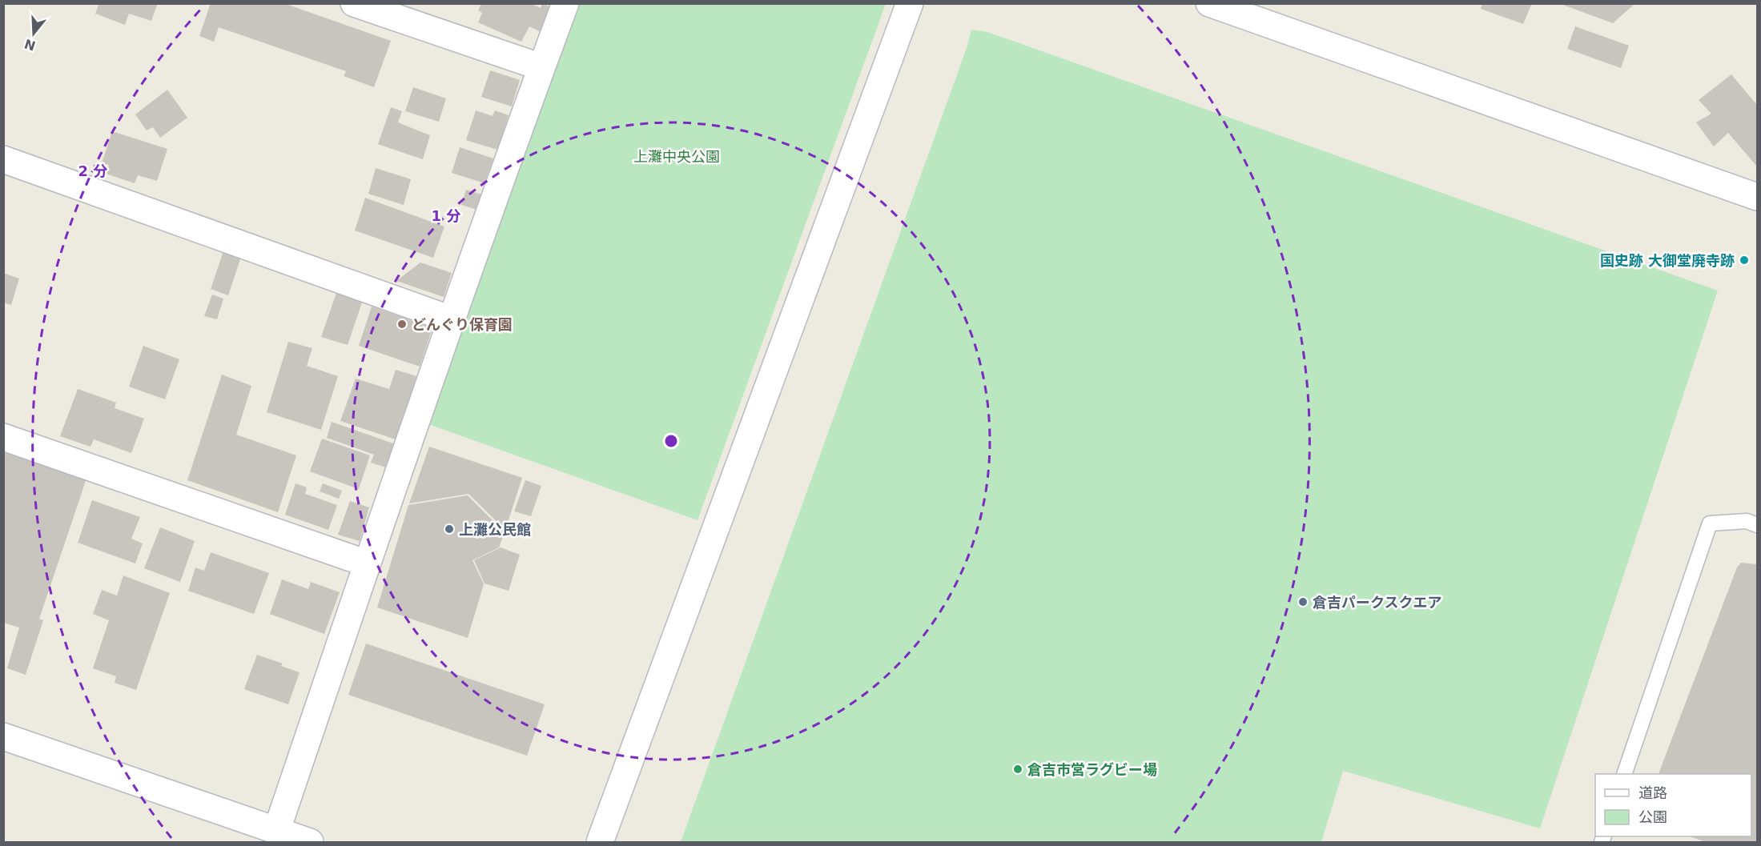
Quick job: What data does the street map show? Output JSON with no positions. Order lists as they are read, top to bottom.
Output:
{
  "parks": ["上灘中央公園"],
  "places": [
    "国史跡 大御堂廃寺跡",
    "どんぐり保育園",
    "上灘公民館",
    "倉吉パークスクエア",
    "倉吉市営ラグビー場"
  ],
  "legend": ["道路", "公園"],
  "north": "bottom",
  "rings": ["2 分", "1 分"]
}
